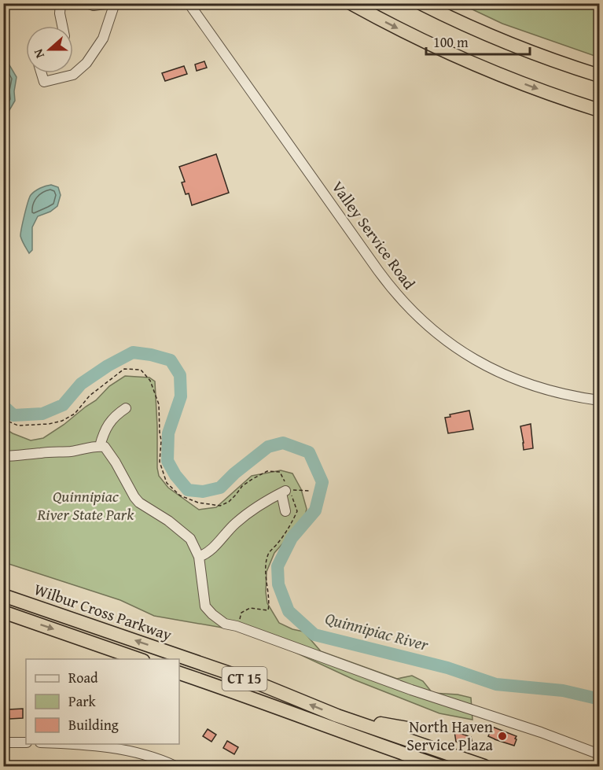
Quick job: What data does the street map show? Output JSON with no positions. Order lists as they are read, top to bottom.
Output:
{
  "streets": {
    "highway": ["Wilbur Cross Parkway", "CT 15"],
    "street": ["Valley Service Road"]
  },
  "water": ["Quinnipiac River"],
  "parks": ["Quinnipiac River State Park"],
  "places": ["North Haven Service Plaza"],
  "legend": ["Road", "Park", "Building"],
  "scale_bar": "100 m",
  "north": "left"
}
